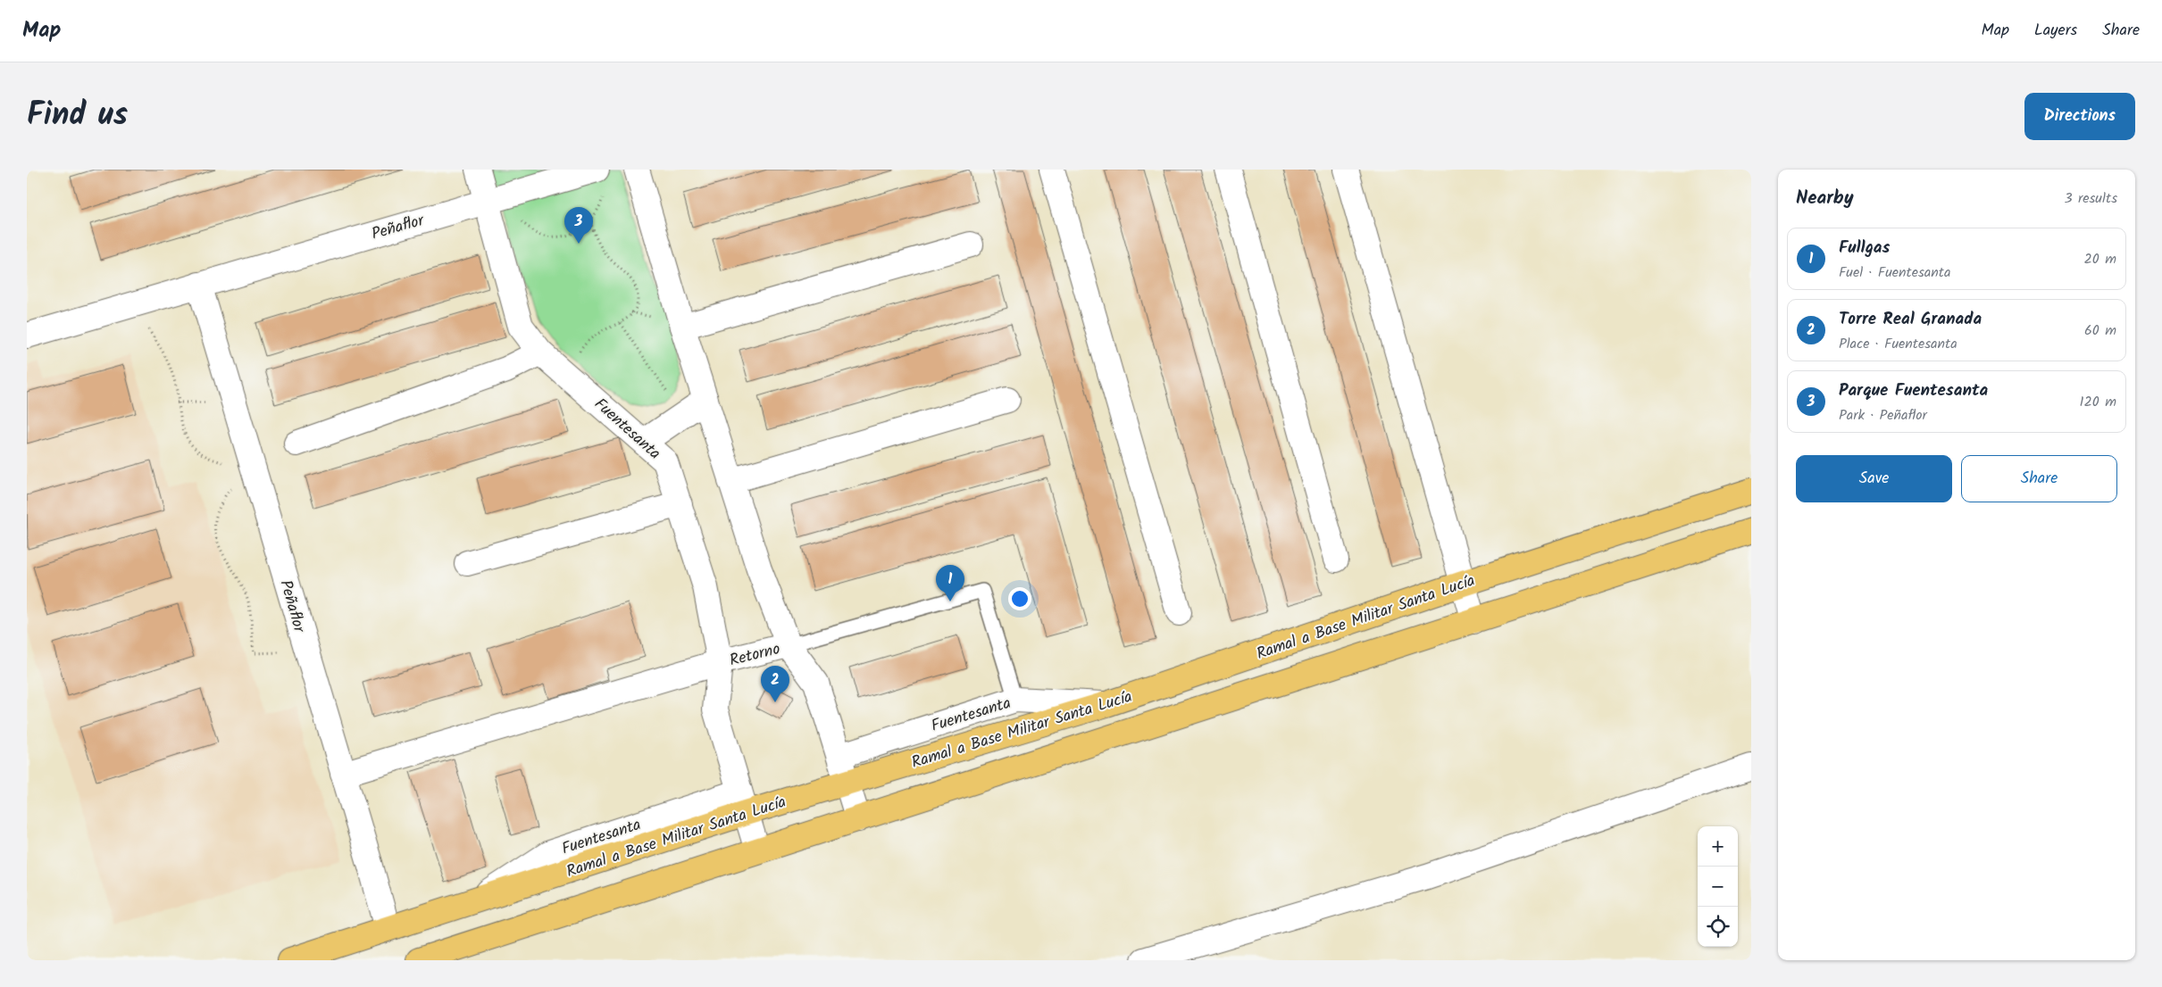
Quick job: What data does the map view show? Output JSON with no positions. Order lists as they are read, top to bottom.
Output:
{
  "streets": {
    "main road": ["Ramal a Base Militar Santa Lucía"],
    "street": ["Peñaflor", "Fuentesanta", "Retorno"]
  },
  "crossings": [
    ["Peñaflor", "Fuentesanta"],
    ["Peñaflor", "Ramal a Base Militar Santa Lucía"],
    ["Peñaflor", "Retorno"],
    ["Fuentesanta", "Ramal a Base Militar Santa Lucía"],
    ["Fuentesanta", "Retorno"]
  ],
  "page": {
    "header": "Map",
    "nav": ["Map", "Layers", "Share"],
    "title": "Find us",
    "buttons": [
      "Directions",
      ["Save", "Share"]
    ],
    "heading": ["Nearby", "3 results"],
    "pins": ["3", "1", "2"],
    "list": [
      {
        "mark": "1",
        "name": "Fullgas",
        "note": "Fuel · Fuentesanta",
        "value": "20 m"
      },
      {
        "mark": "2",
        "name": "Torre Real Granada",
        "note": "Place · Fuentesanta",
        "value": "60 m"
      },
      {
        "mark": "3",
        "name": "Parque Fuentesanta",
        "note": "Park · Peñaflor",
        "value": "120 m"
      }
    ],
    "map_buttons": ["+", "−"]
  }
}
